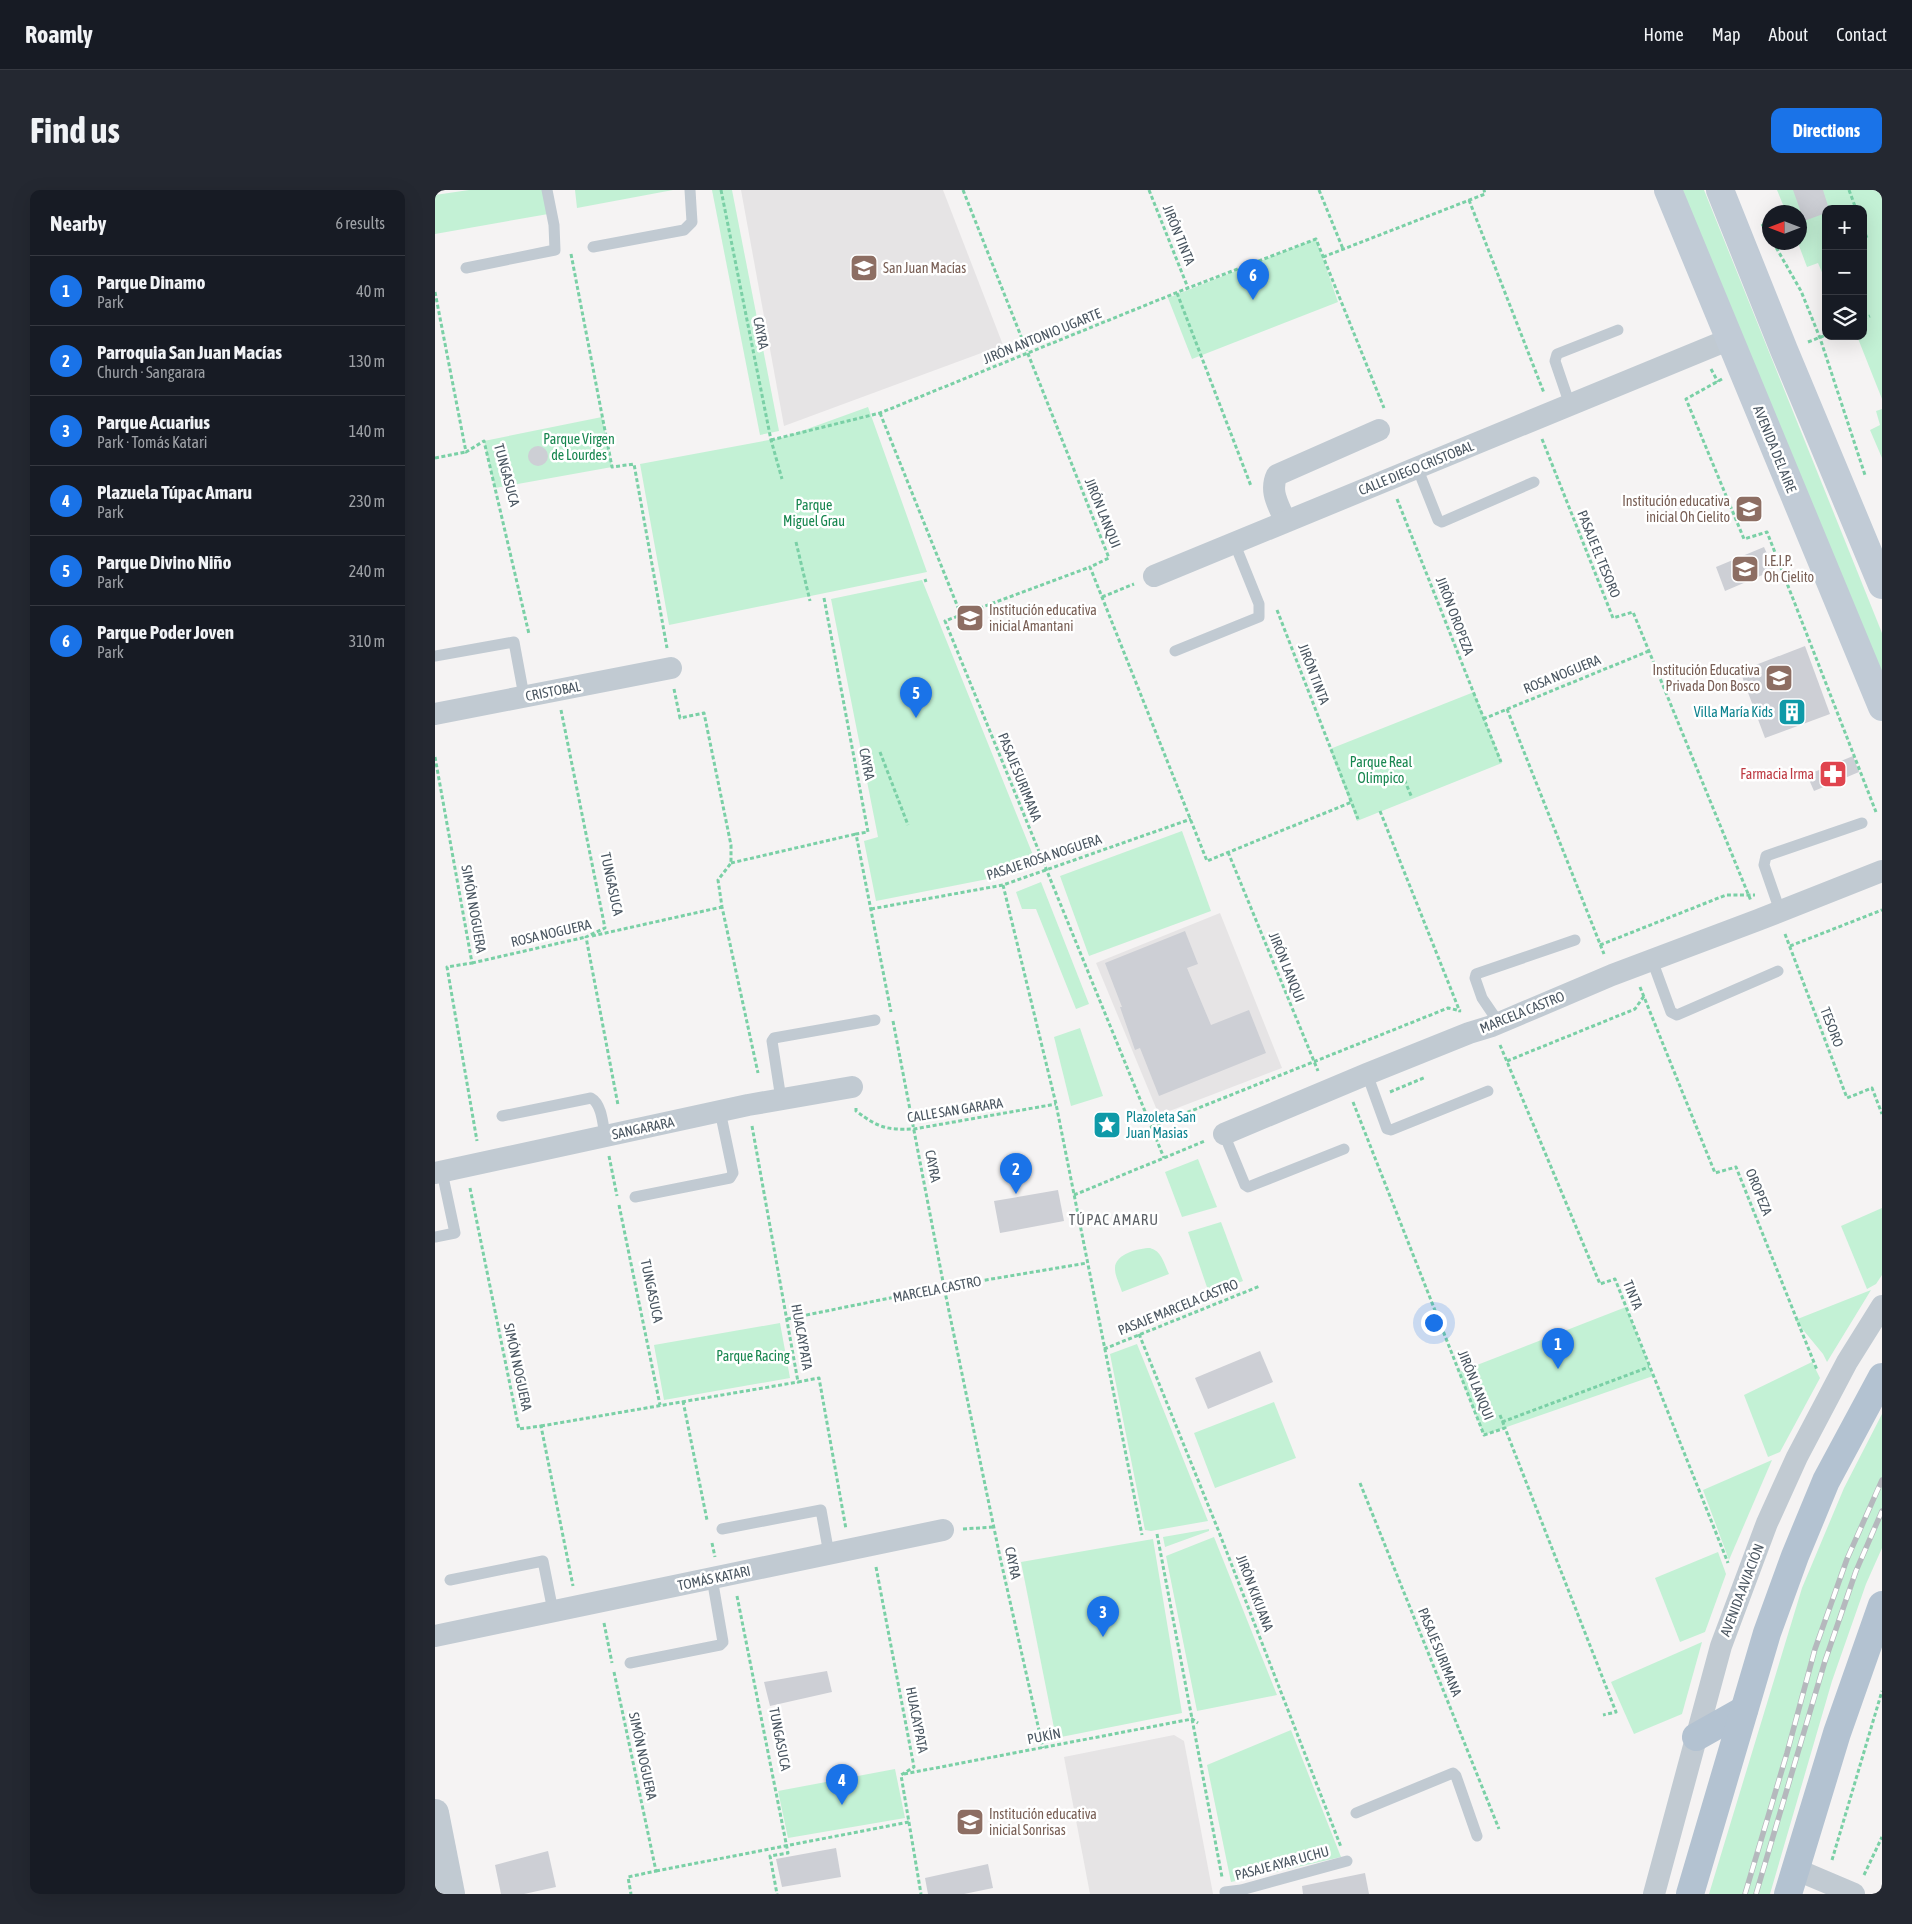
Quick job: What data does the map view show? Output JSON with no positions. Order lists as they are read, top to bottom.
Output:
{
  "streets": {
    "main road": ["AVENIDA DEL AIRE"],
    "street": [
      "CALLE DIEGO CRISTOBAL",
      "CRISTOBAL",
      "MARCELA CASTRO",
      "SANGARARA",
      "TOMÁS KATARI",
      "AVENIDA AVIACIÓN"
    ],
    "lane": ["PASAJE AYAR UCHU"],
    "path": [
      "JIRÓN TINTA",
      "CAYRA",
      "JIRÓN ANTONIO UGARTE",
      "TUNGASUCA",
      "JIRÓN LANQUI",
      "PASAJE EL TESORO",
      "JIRÓN OROPEZA",
      "ROSA NOGUERA",
      "PASAJE SURIMANA",
      "PASAJE ROSA NOGUERA",
      "SIMÓN NOGUERA",
      "TESORO",
      "CALLE SAN GARARA",
      "OROPEZA",
      "TINTA",
      "PASAJE MARCELA CASTRO",
      "HUACAYPATA",
      "JIRÓN KIKIJANA",
      "PUKÍN"
    ]
  },
  "crossings": [
    ["JIRÓN TINTA", "JIRÓN ANTONIO UGARTE"],
    ["CAYRA", "JIRÓN ANTONIO UGARTE"],
    ["CAYRA", "PASAJE ROSA NOGUERA"],
    ["CAYRA", "MARCELA CASTRO"],
    ["CAYRA", "CALLE SAN GARARA"],
    ["CAYRA", "PUKÍN"],
    ["JIRÓN ANTONIO UGARTE", "JIRÓN LANQUI"],
    ["AVENIDA DEL AIRE", "CALLE DIEGO CRISTOBAL"],
    ["CALLE DIEGO CRISTOBAL", "PASAJE EL TESORO"],
    ["CALLE DIEGO CRISTOBAL", "JIRÓN OROPEZA"],
    ["TUNGASUCA", "ROSA NOGUERA"],
    ["TUNGASUCA", "CRISTOBAL"],
    ["TUNGASUCA", "SANGARARA"],
    ["TUNGASUCA", "TOMÁS KATARI"],
    ["JIRÓN LANQUI", "PASAJE SURIMANA"],
    ["JIRÓN LANQUI", "MARCELA CASTRO"],
    ["PASAJE EL TESORO", "ROSA NOGUERA"],
    ["PASAJE EL TESORO", "MARCELA CASTRO"],
    ["PASAJE EL TESORO", "TESORO"],
    ["JIRÓN OROPEZA", "ROSA NOGUERA"],
    ["ROSA NOGUERA", "SIMÓN NOGUERA"],
    ["PASAJE SURIMANA", "PASAJE ROSA NOGUERA"],
    ["SIMÓN NOGUERA", "SANGARARA"],
    ["SIMÓN NOGUERA", "TOMÁS KATARI"],
    ["MARCELA CASTRO", "TESORO"],
    ["MARCELA CASTRO", "OROPEZA"],
    ["MARCELA CASTRO", "TINTA"],
    ["MARCELA CASTRO", "HUACAYPATA"],
    ["CALLE SAN GARARA", "SANGARARA"],
    ["SANGARARA", "HUACAYPATA"],
    ["OROPEZA", "AVENIDA AVIACIÓN"],
    ["TINTA", "AVENIDA AVIACIÓN"],
    ["PASAJE MARCELA CASTRO", "JIRÓN KIKIJANA"],
    ["HUACAYPATA", "TOMÁS KATARI"],
    ["HUACAYPATA", "PUKÍN"],
    ["JIRÓN KIKIJANA", "PASAJE AYAR UCHU"]
  ],
  "districts": ["TÚPAC AMARU"],
  "parks": [
    "Parque Virgen de Lourdes",
    "Parque Miguel Grau",
    "Parque Real Olimpico",
    "Parque Racing"
  ],
  "places": {
    "school or university": [
      "San Juan Macías",
      "Institución educativa inicial Oh Cielito",
      "I.E.I.P. Oh Cielito",
      "Institución educativa inicial Amantani",
      "Institución Educativa Privada Don Bosco",
      "Institución educativa inicial Sonrisas"
    ],
    "building": ["Villa María Kids"],
    "pharmacy": ["Farmacia Irma"],
    "place": ["Plazoleta San Juan Masias"]
  },
  "north": "left",
  "page": {
    "header": "Roamly",
    "nav": [
      "Home",
      "Map",
      "About",
      "Contact"
    ],
    "buttons": "Directions",
    "title": "Find us",
    "heading": ["Nearby", "6 results"],
    "map_buttons": ["+", "−"],
    "list": [
      {
        "mark": "1",
        "name": "Parque Dinamo",
        "note": "Park",
        "value": "40 m"
      },
      {
        "mark": "2",
        "name": "Parroquia San Juan Macías",
        "note": "Church · Sangarara",
        "value": "130 m"
      },
      {
        "mark": "3",
        "name": "Parque Acuarius",
        "note": "Park · Tomás Katari",
        "value": "140 m"
      },
      {
        "mark": "4",
        "name": "Plazuela Túpac Amaru",
        "note": "Park",
        "value": "230 m"
      },
      {
        "mark": "5",
        "name": "Parque Divino Niño",
        "note": "Park",
        "value": "240 m"
      },
      {
        "mark": "6",
        "name": "Parque Poder Joven",
        "note": "Park",
        "value": "310 m"
      }
    ],
    "pins": [
      "6",
      "5",
      "2",
      "1",
      "3",
      "4"
    ]
  }
}
